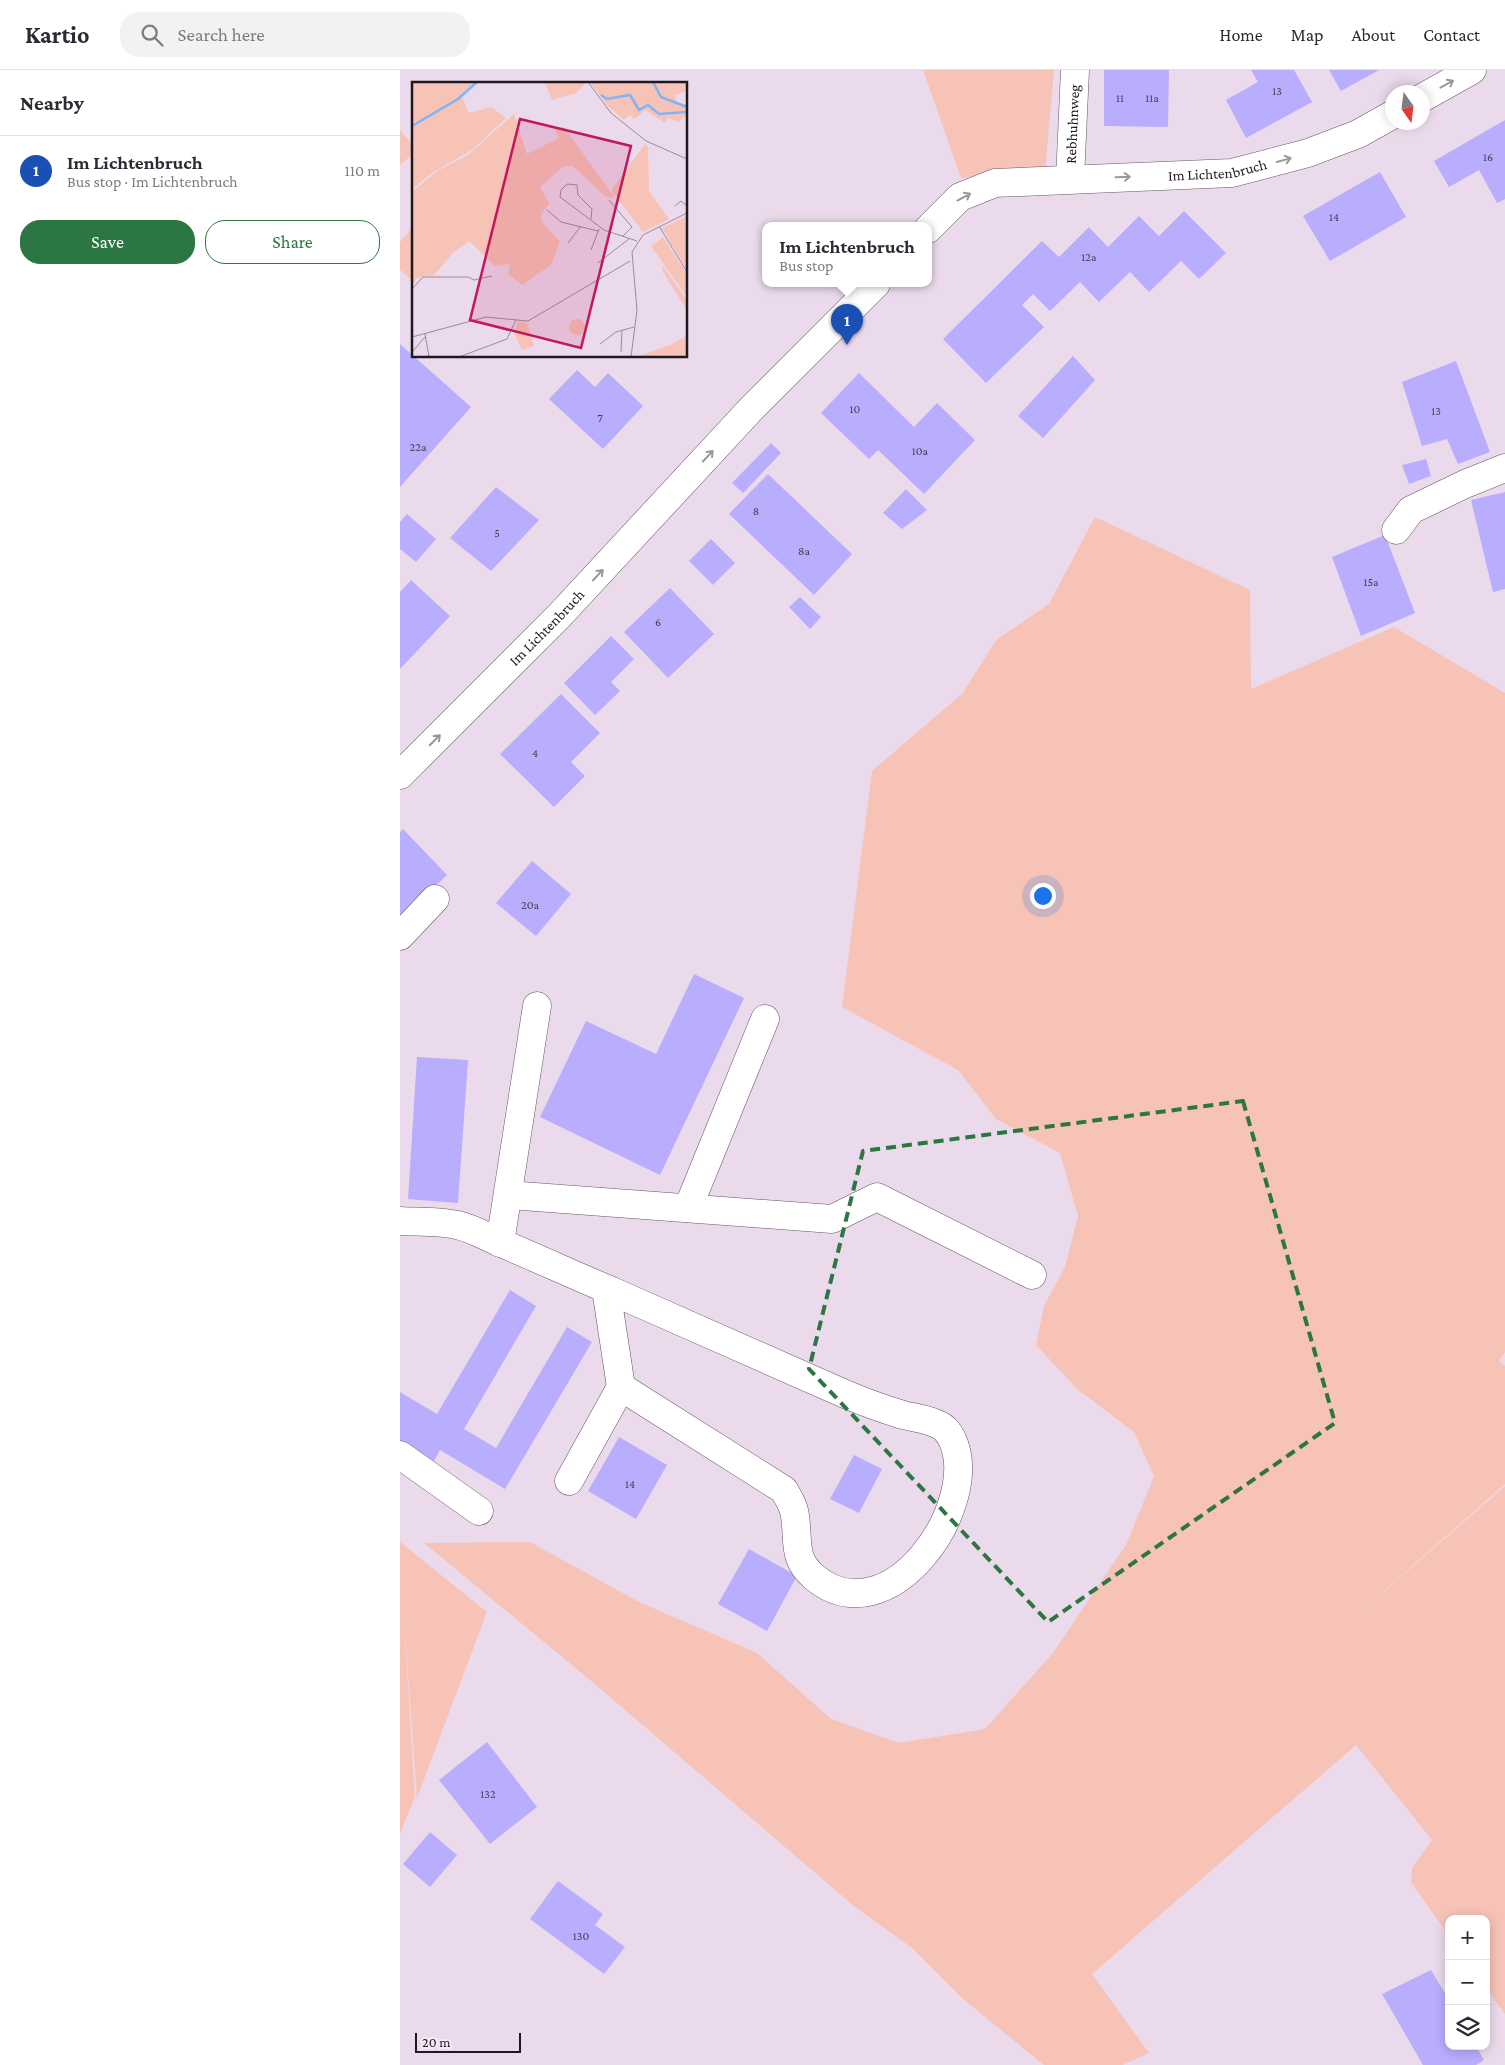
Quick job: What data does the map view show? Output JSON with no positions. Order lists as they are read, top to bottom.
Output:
{
  "streets": {
    "street": ["Rebhuhnweg", "Im Lichtenbruch"]
  },
  "crossings": [
    ["Rebhuhnweg", "Im Lichtenbruch"]
  ],
  "one_way": ["Im Lichtenbruch"],
  "house_numbers": [
    "13",
    "11",
    "11a",
    "16",
    "14",
    "12a",
    "10",
    "13",
    "7",
    "22a",
    "10a",
    "8",
    "5",
    "8a",
    "15a",
    "6",
    "4",
    "20a",
    "14",
    "132",
    "130"
  ],
  "scale_bar": "20 m",
  "north": "bottom",
  "page": {
    "header": "Kartio",
    "search": "Search here",
    "nav": [
      "Home",
      "Map",
      "About",
      "Contact"
    ],
    "heading": "Nearby",
    "list": [
      {
        "mark": "1",
        "name": "Im Lichtenbruch",
        "note": "Bus stop · Im Lichtenbruch",
        "value": "110 m"
      }
    ],
    "buttons": ["Save", "Share"],
    "popup": ["Im Lichtenbruch", "Bus stop"],
    "pins": "1",
    "map_buttons": ["+", "−"],
    "scale": "20 m"
  }
}
